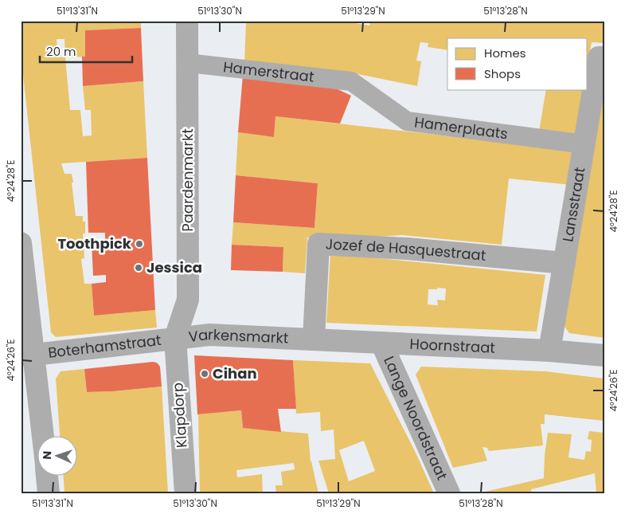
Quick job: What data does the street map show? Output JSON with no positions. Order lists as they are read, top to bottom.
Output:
{
  "streets": {
    "street": [
      "Hamerstraat",
      "Hamerplaats",
      "Paardenmarkt",
      "Lansstraat",
      "Jozef de Hasquestraat",
      "Varkensmarkt",
      "Boterhamstraat",
      "Hoornstraat",
      "Klapdorp",
      "Lange Noordstraat"
    ]
  },
  "crossings": [
    ["Hamerstraat", "Hamerplaats"],
    ["Hamerstraat", "Paardenmarkt"],
    ["Hamerplaats", "Lansstraat"],
    ["Paardenmarkt", "Varkensmarkt"],
    ["Paardenmarkt", "Boterhamstraat"],
    ["Paardenmarkt", "Klapdorp"],
    ["Lansstraat", "Jozef de Hasquestraat"],
    ["Lansstraat", "Hoornstraat"],
    ["Jozef de Hasquestraat", "Varkensmarkt"],
    ["Jozef de Hasquestraat", "Hoornstraat"],
    ["Varkensmarkt", "Boterhamstraat"],
    ["Varkensmarkt", "Hoornstraat"],
    ["Varkensmarkt", "Klapdorp"],
    ["Boterhamstraat", "Klapdorp"],
    ["Hoornstraat", "Lange Noordstraat"]
  ],
  "places": ["Toothpick", "Jessica", "Cihan"],
  "legend": ["Homes", "Shops"],
  "scale_bar": "20 m",
  "north": "left",
  "coordinates": [
    "51°13'31\"N",
    "51°13'30\"N",
    "51°13'29\"N",
    "51°13'28\"N",
    "4°24'28\"E",
    "4°24'26\"E"
  ]
}
